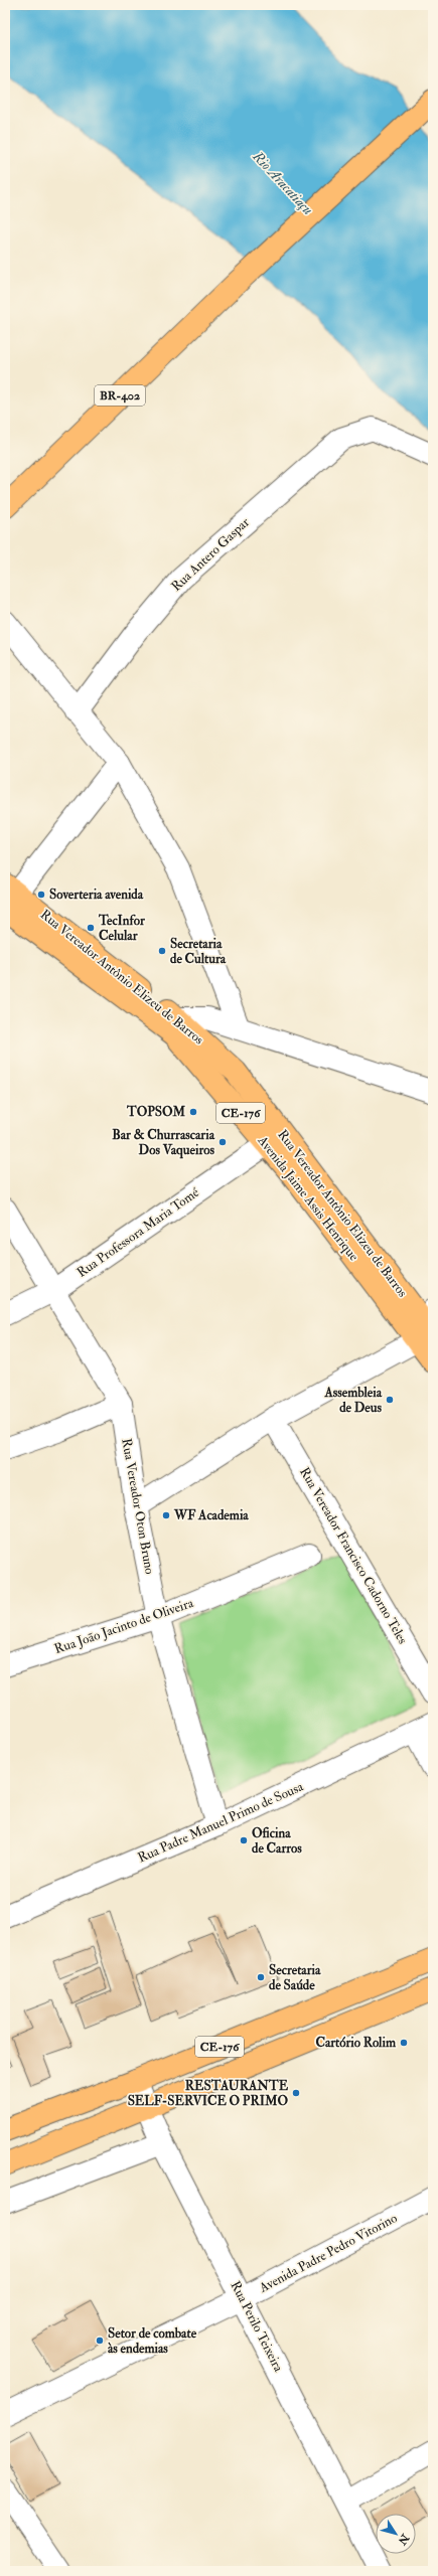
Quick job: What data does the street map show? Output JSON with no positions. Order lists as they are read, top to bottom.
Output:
{
  "streets": {
    "main road": [
      "BR-402",
      "Rua Vereador Antônio Elizeu de Barros",
      "CE-176",
      "Avenida Jaime Assis Henrique"
    ],
    "street": [
      "Rua Antero Gaspar",
      "Rua Professora Maria Tomé",
      "Rua Vereador Oton Bruno",
      "Rua Vereador Francisco Cadorno Teles",
      "Rua João Jacinto de Oliveira",
      "Rua Padre Manuel Primo de Sousa",
      "Avenida Padre Pedro Vitorino",
      "Rua Perilo Teixeira"
    ]
  },
  "crossings": [
    ["Rua Vereador Antônio Elizeu de Barros", "Avenida Jaime Assis Henrique"],
    ["CE-176", "Rua Perilo Teixeira"],
    ["Avenida Jaime Assis Henrique", "Rua Professora Maria Tomé"],
    ["Rua Professora Maria Tomé", "Rua Vereador Oton Bruno"],
    ["Rua Vereador Oton Bruno", "Rua João Jacinto de Oliveira"],
    ["Rua Vereador Oton Bruno", "Rua Padre Manuel Primo de Sousa"],
    ["Avenida Padre Pedro Vitorino", "Rua Perilo Teixeira"]
  ],
  "water": ["Rio Aracatiaçu"],
  "places": [
    "Soverteria avenida",
    "TecInfor Celular",
    "Secretaria de Cultura",
    "TOPSOM",
    "Bar & Churrascaria Dos Vaqueiros",
    "Assembleia de Deus",
    "WF Academia",
    "Oficina de Carros",
    "Secretaria de Saúde",
    "Cartório Rolim",
    "RESTAURANTE SELF-SERVICE O PRIMO",
    "Setor de combate às endemias"
  ],
  "north": "bottom right"
}
